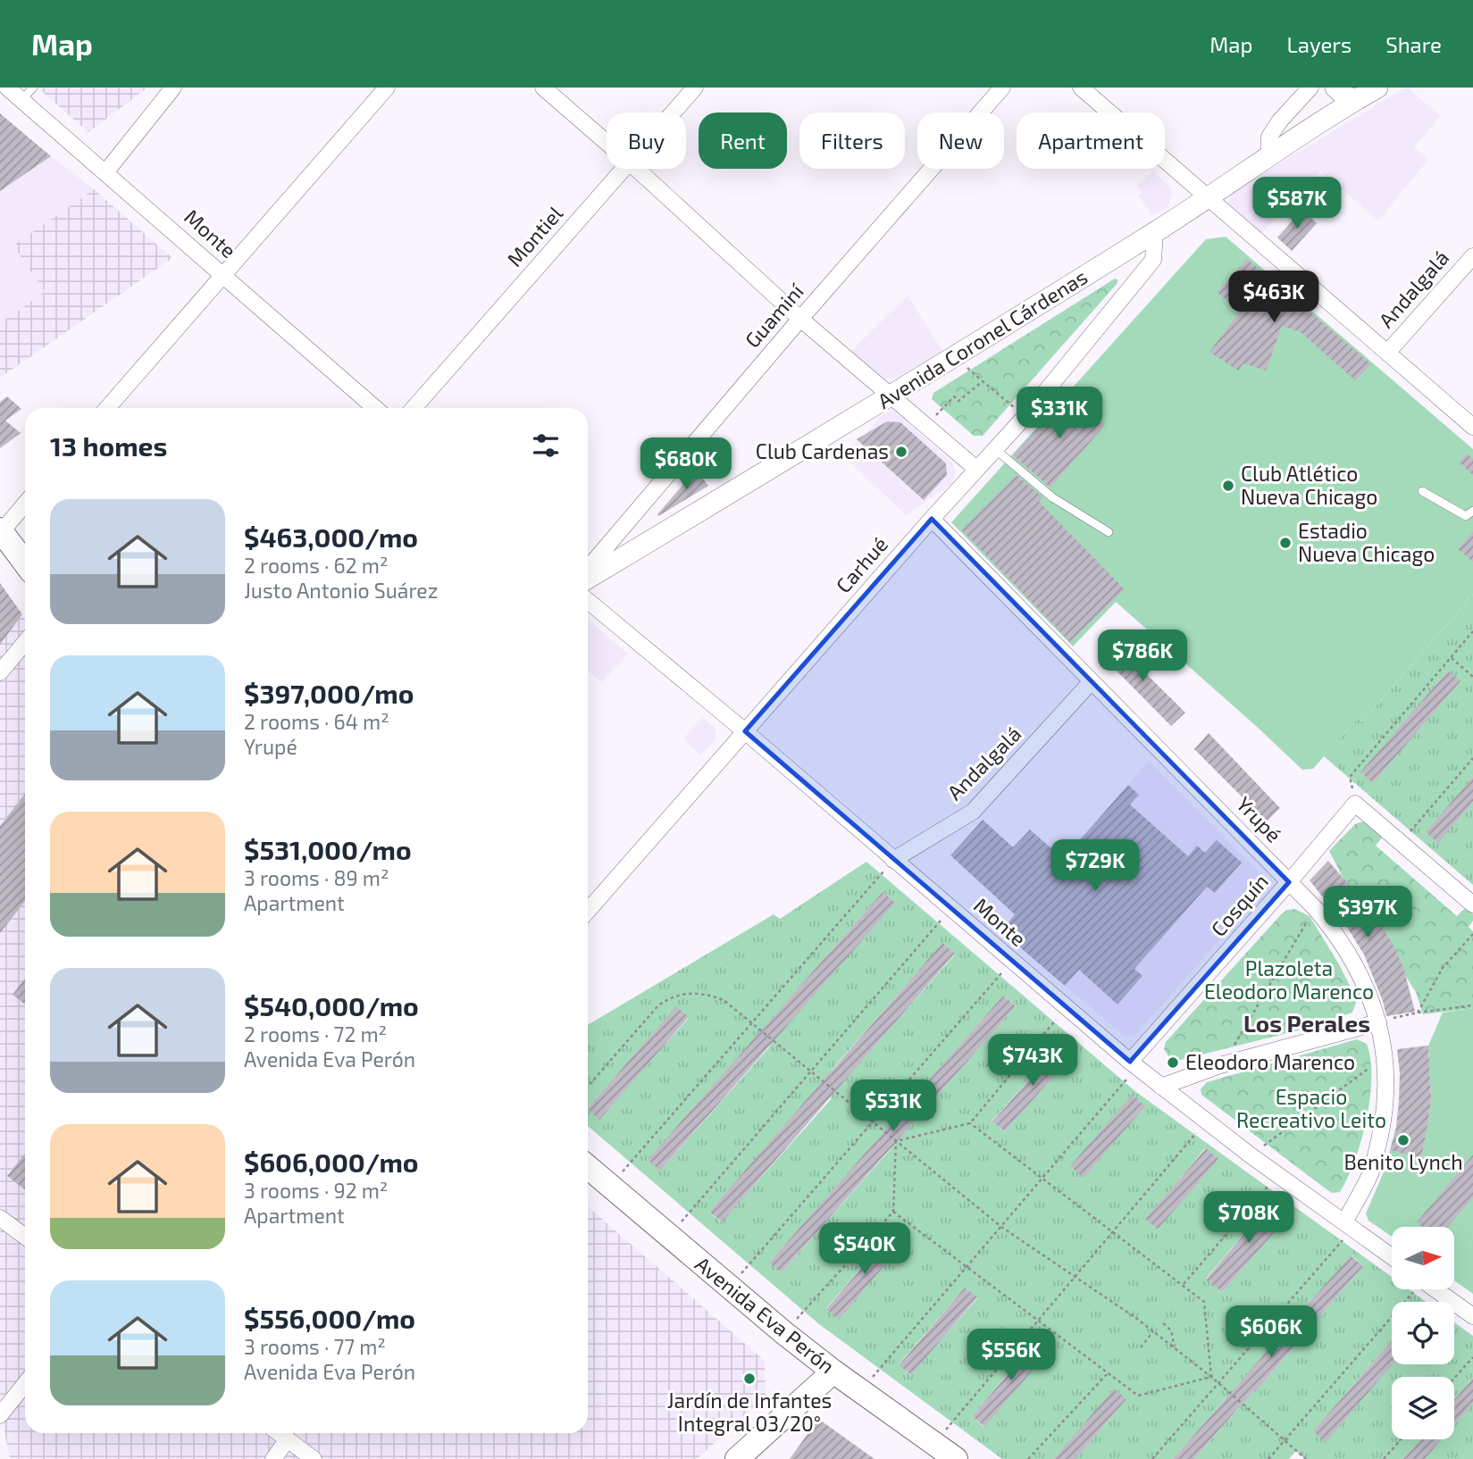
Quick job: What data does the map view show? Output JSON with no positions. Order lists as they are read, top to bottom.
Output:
{
  "streets": {
    "main road": ["Avenida Eva Perón"],
    "street": [
      "Monte",
      "Montiel",
      "Andalgalá",
      "Guaminí",
      "Avenida Coronel Cárdenas",
      "Carhué",
      "Yrupé",
      "Cosquín"
    ]
  },
  "crossings": [
    ["Monte", "Andalgalá"],
    ["Monte", "Carhué"],
    ["Monte", "Yrupé"],
    ["Monte", "Cosquín"],
    ["Andalgalá", "Yrupé"],
    ["Avenida Coronel Cárdenas", "Carhué"],
    ["Carhué", "Yrupé"],
    ["Yrupé", "Cosquín"]
  ],
  "districts": ["Los Perales"],
  "parks": ["Plazoleta Eleodoro Marenco", "Espacio Recreativo Leito"],
  "places": [
    "Club Cardenas",
    "Club Atlético Nueva Chicago",
    "Estadio Nueva Chicago",
    "Eleodoro Marenco",
    "Benito Lynch",
    "Jardín de Infantes Integral 03/20°"
  ],
  "north": "right",
  "page": {
    "header": "Map",
    "nav": ["Map", "Layers", "Share"],
    "chip": [
      "Buy",
      "Rent",
      "Filters",
      "New",
      "Apartment"
    ],
    "price": [
      "$587K",
      "$463K",
      "$331K",
      "$680K",
      "$786K",
      "$729K",
      "$397K",
      "$743K",
      "$531K",
      "$708K",
      "$540K",
      "$606K",
      "$556K"
    ],
    "heading": "13 homes",
    "list": [
      {
        "name": "$463,000/mo",
        "note": "2 rooms · 62 m² · Justo Antonio Suárez"
      },
      {
        "name": "$397,000/mo",
        "note": "2 rooms · 64 m² · Yrupé"
      },
      {
        "name": "$531,000/mo",
        "note": "3 rooms · 89 m² · Apartment"
      },
      {
        "name": "$540,000/mo",
        "note": "2 rooms · 72 m² · Avenida Eva Perón"
      },
      {
        "name": "$606,000/mo",
        "note": "3 rooms · 92 m² · Apartment"
      },
      {
        "name": "$556,000/mo",
        "note": "3 rooms · 77 m² · Avenida Eva Perón"
      }
    ]
  }
}
